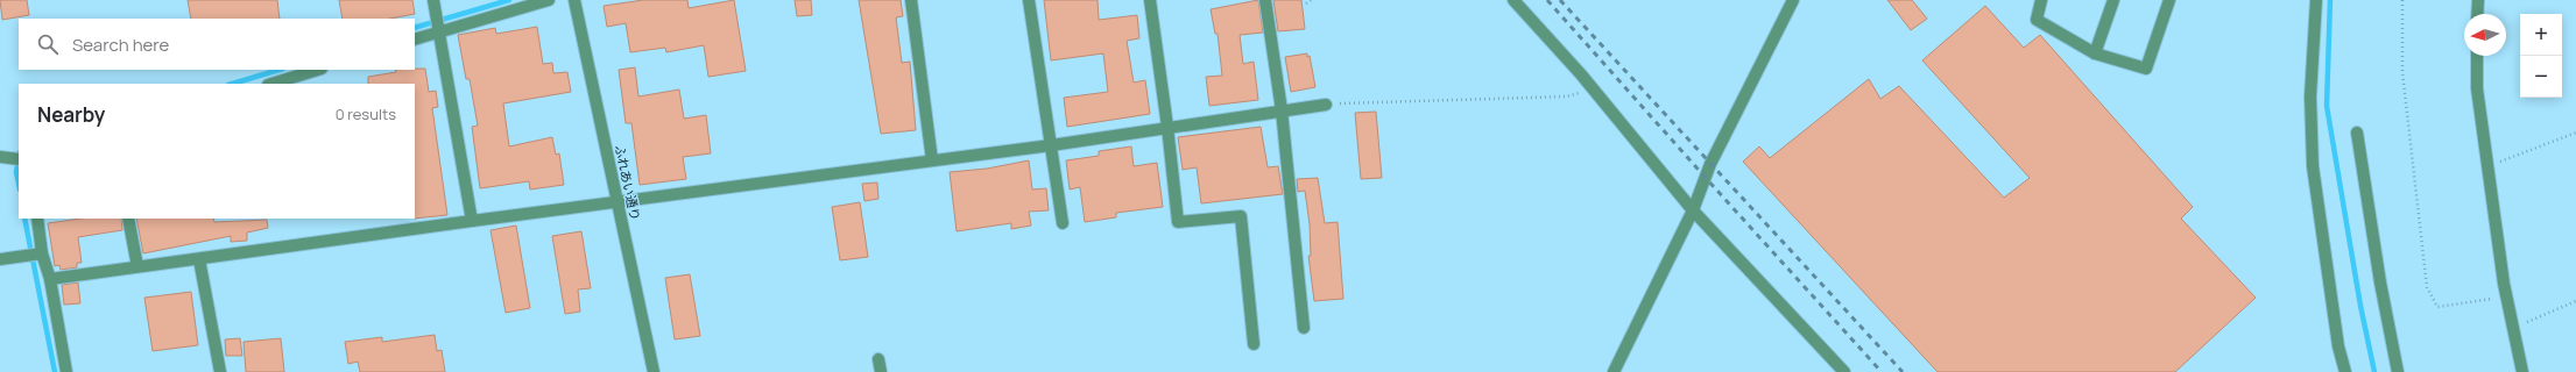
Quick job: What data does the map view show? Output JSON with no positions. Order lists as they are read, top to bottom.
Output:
{
  "streets": {
    "street": ["ふれあい通り"]
  },
  "north": "left",
  "page": {
    "map_buttons": ["+", "−"],
    "search": "Search here",
    "heading": ["Nearby", "0 results"]
  }
}
